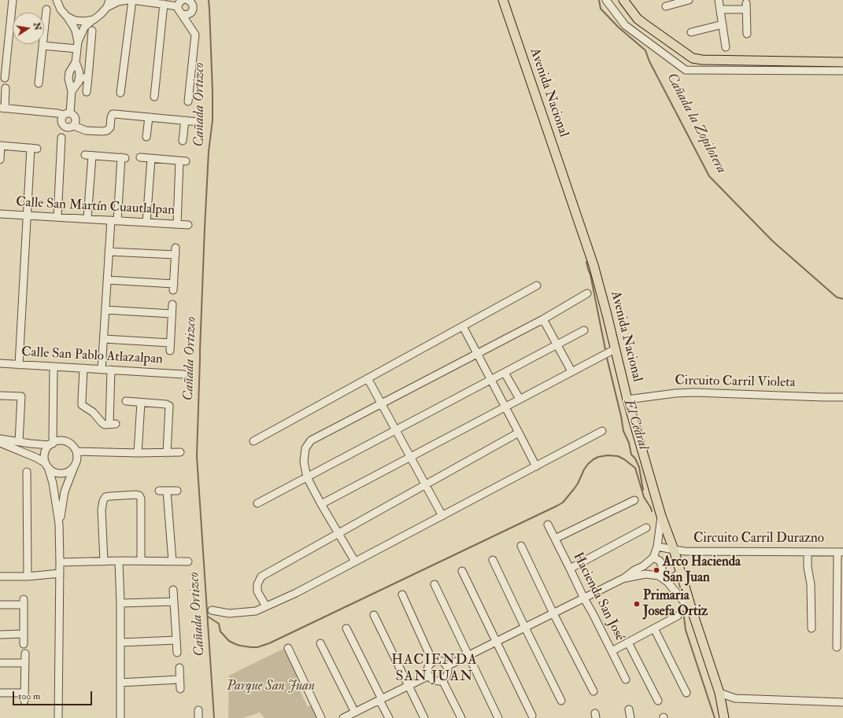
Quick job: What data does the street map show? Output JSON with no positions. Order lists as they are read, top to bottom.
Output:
{
  "streets": {
    "main road": ["Avenida Nacional"],
    "street": [
      "Calle San Martín Cuautlalpan",
      "Calle San Pablo Atlazalpan",
      "Circuito Carril Violeta",
      "Circuito Carril Durazno",
      "Hacienda San José"
    ]
  },
  "crossings": [
    ["Avenida Nacional", "Circuito Carril Violeta"],
    ["Avenida Nacional", "Circuito Carril Durazno"]
  ],
  "districts": ["HACIENDA SAN JUAN"],
  "water": ["Cañada Ortizco", "Cañada la Zopilotera", "El Cedral"],
  "parks": ["Parque San Juan"],
  "places": ["Arco Hacienda San Juan", "Primaria Josefa Ortiz"],
  "scale_bar": "100 m",
  "north": "right"
}
